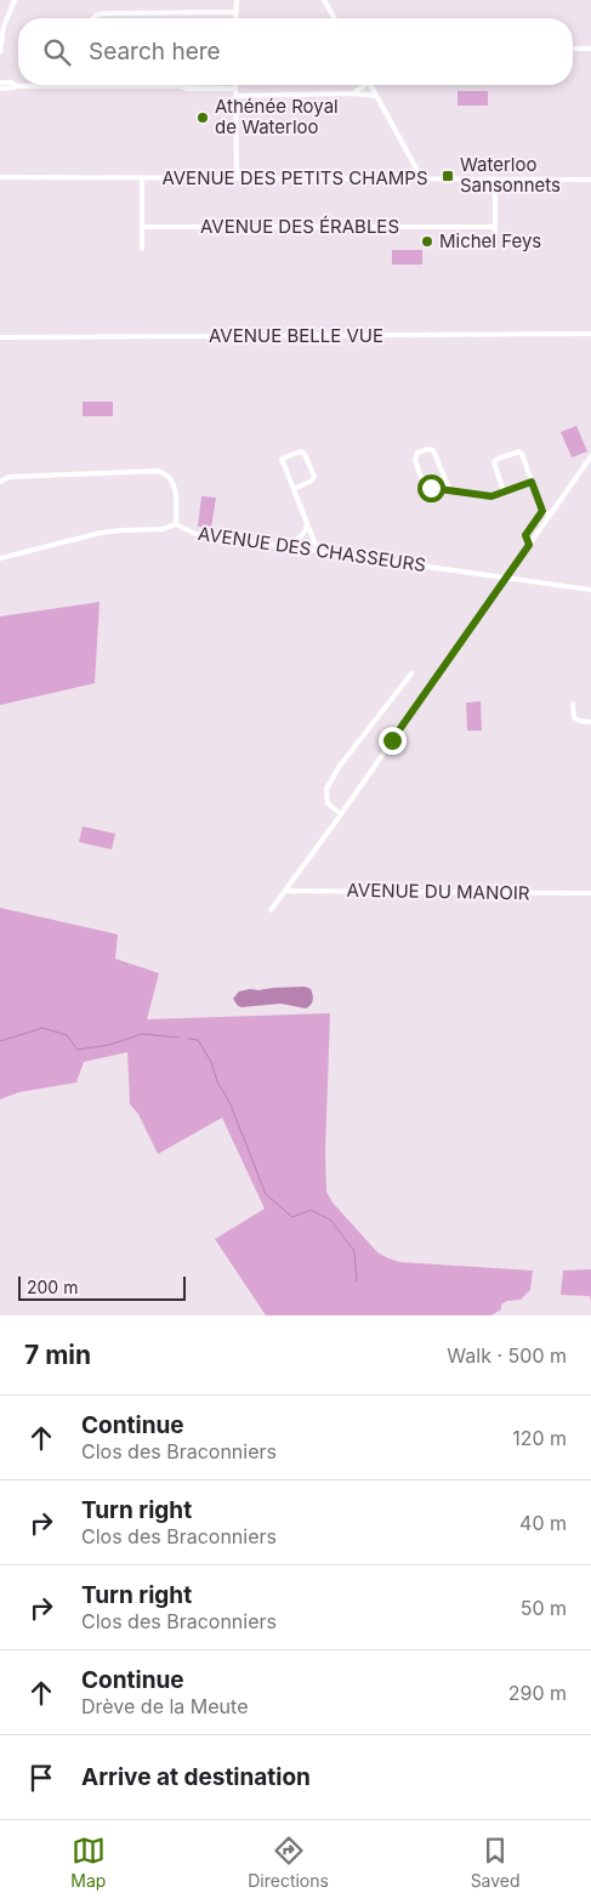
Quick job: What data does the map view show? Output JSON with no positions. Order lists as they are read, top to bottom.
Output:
{
  "streets": {
    "street": [
      "AVENUE DES PETITS CHAMPS",
      "AVENUE DES ÉRABLES",
      "AVENUE BELLE VUE",
      "AVENUE DES CHASSEURS",
      "AVENUE DU MANOIR"
    ]
  },
  "places": {
    "other": ["Athénée Royal de Waterloo", "Michel Feys"],
    "transit": ["Waterloo Sansonnets"]
  },
  "scale_bar": "200 m",
  "page": {
    "search": "Search here",
    "scale": "200 m",
    "heading": ["7 min", "Walk · 500 m"],
    "list": [
      ["Continue", "Clos des Braconniers", "120 m"],
      ["Turn right", "Clos des Braconniers", "40 m"],
      ["Turn right", "Clos des Braconniers", "50 m"],
      ["Continue", "Drève de la Meute", "290 m"],
      "Arrive at destination"
    ],
    "nav": ["Map", "Directions", "Saved"]
  }
}
